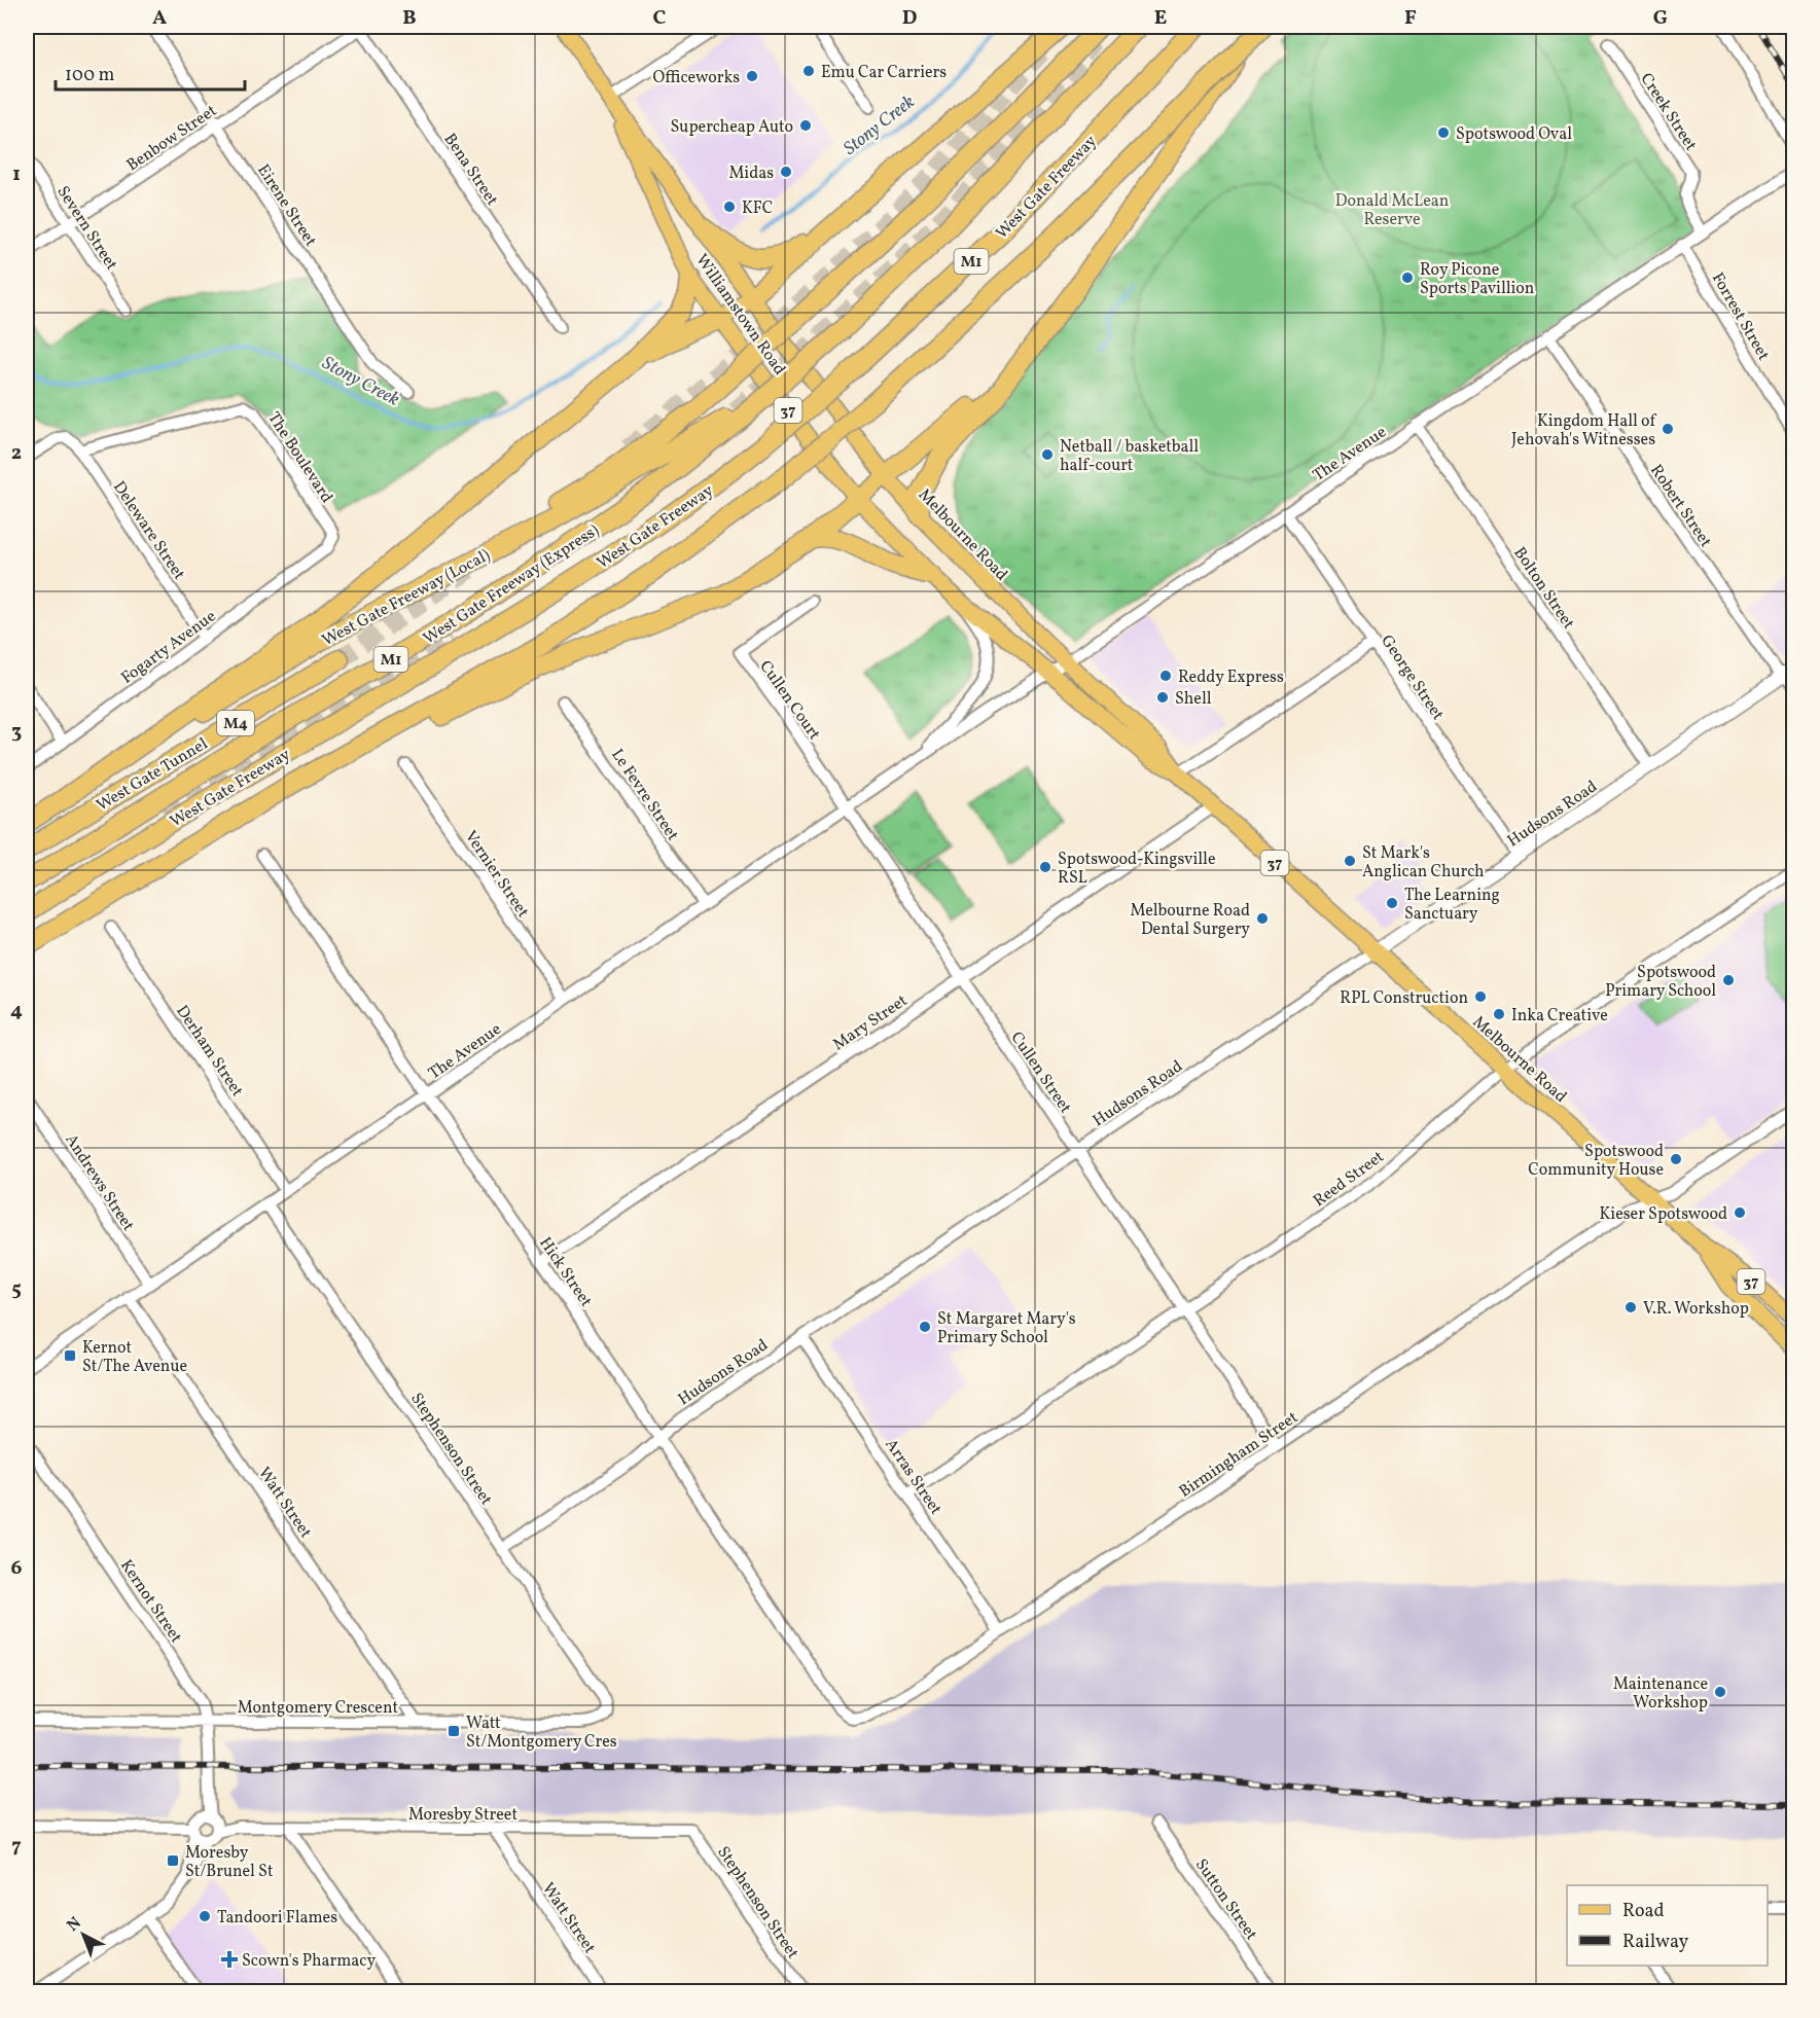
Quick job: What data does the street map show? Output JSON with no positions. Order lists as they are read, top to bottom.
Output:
{
  "streets": {
    "highway": [
      "West Gate Freeway",
      "M1",
      "West Gate Freeway (Express)",
      "West Gate Freeway (Local)",
      "M4",
      "West Gate Tunnel"
    ],
    "main road": ["Williamstown Road", "37", "Melbourne Road"],
    "street": [
      "Creek Street",
      "Benbow Street",
      "Bena Street",
      "Eirene Street",
      "Severn Street",
      "Forrest Street",
      "The Avenue",
      "The Boulevard",
      "Robert Street",
      "Deleware Street",
      "Bolton Street",
      "Fogarty Avenue",
      "George Street",
      "Cullen Court",
      "Le Fevre Street",
      "Hudsons Road",
      "Vernier Street",
      "Mary Street",
      "Derham Street",
      "Cullen Street",
      "Reed Street",
      "Andrews Street",
      "Hick Street",
      "Stephenson Street",
      "Birmingham Street",
      "Arras Street",
      "Watt Street",
      "Kernot Street",
      "Montgomery Crescent",
      "Moresby Street",
      "Sutton Street"
    ]
  },
  "crossings": [
    ["Creek Street", "The Avenue"],
    ["Benbow Street", "Bena Street"],
    ["Benbow Street", "Eirene Street"],
    ["Benbow Street", "Severn Street"],
    ["Williamstown Road", "Melbourne Road"],
    ["Forrest Street", "The Avenue"],
    ["The Avenue", "Robert Street"],
    ["The Avenue", "Melbourne Road"],
    ["The Avenue", "Bolton Street"],
    ["The Avenue", "George Street"],
    ["The Avenue", "Cullen Court"],
    ["The Avenue", "Le Fevre Street"],
    ["The Avenue", "Vernier Street"],
    ["The Avenue", "Derham Street"],
    ["The Avenue", "Cullen Street"],
    ["The Avenue", "Andrews Street"],
    ["The Avenue", "Hick Street"],
    ["The Avenue", "Stephenson Street"],
    ["The Avenue", "Watt Street"],
    ["The Boulevard", "Deleware Street"],
    ["The Boulevard", "Fogarty Avenue"],
    ["Robert Street", "Hudsons Road"],
    ["Deleware Street", "Fogarty Avenue"],
    ["Melbourne Road", "Hudsons Road"],
    ["Melbourne Road", "Mary Street"],
    ["Melbourne Road", "Reed Street"],
    ["Melbourne Road", "Birmingham Street"],
    ["West Gate Freeway (Express)", "West Gate Freeway (Local)"],
    ["Bolton Street", "Hudsons Road"],
    ["George Street", "Hudsons Road"],
    ["Cullen Court", "Cullen Street"],
    ["Hudsons Road", "Cullen Street"],
    ["Hudsons Road", "Hick Street"],
    ["Hudsons Road", "Stephenson Street"],
    ["Hudsons Road", "Arras Street"],
    ["Mary Street", "Cullen Street"],
    ["Mary Street", "Hick Street"],
    ["Cullen Street", "Reed Street"],
    ["Cullen Street", "Birmingham Street"],
    ["Reed Street", "Arras Street"],
    ["Hick Street", "Birmingham Street"],
    ["Stephenson Street", "Montgomery Crescent"],
    ["Stephenson Street", "Moresby Street"],
    ["Birmingham Street", "Arras Street"],
    ["Watt Street", "Montgomery Crescent"],
    ["Watt Street", "Moresby Street"],
    ["Kernot Street", "Montgomery Crescent"],
    ["Kernot Street", "Moresby Street"]
  ],
  "water": ["Stony Creek"],
  "parks": ["Donald McLean Reserve"],
  "places": {
    "other": [
      "Emu Car Carriers",
      "Officeworks",
      "Supercheap Auto",
      "Spotswood Oval",
      "Midas",
      "KFC",
      "Roy Picone Sports Pavillion",
      "Kingdom Hall of Jehovah's Witnesses",
      "Netball / basketball half-court",
      "Reddy Express",
      "Shell",
      "St Mark's Anglican Church",
      "Spotswood-Kingsville RSL",
      "The Learning Sanctuary",
      "Melbourne Road Dental Surgery",
      "Spotswood Primary School",
      "RPL Construction",
      "Inka Creative",
      "Spotswood Community House",
      "Kieser Spotswood",
      "V.R. Workshop",
      "St Margaret Mary's Primary School",
      "Maintenance Workshop",
      "Tandoori Flames"
    ],
    "transit": ["Kernot St/The Avenue", "Watt St/Montgomery Cres", "Moresby St/Brunel St"],
    "health": ["Scown's Pharmacy"]
  },
  "legend": ["Road", "Railway"],
  "scale_bar": "100 m",
  "north": "top left",
  "grid": {
    "columns": [
      "A",
      "B",
      "C",
      "D",
      "E",
      "F",
      "G"
    ],
    "rows": [
      "1",
      "2",
      "3",
      "4",
      "5",
      "6",
      "7"
    ]
  }
}
